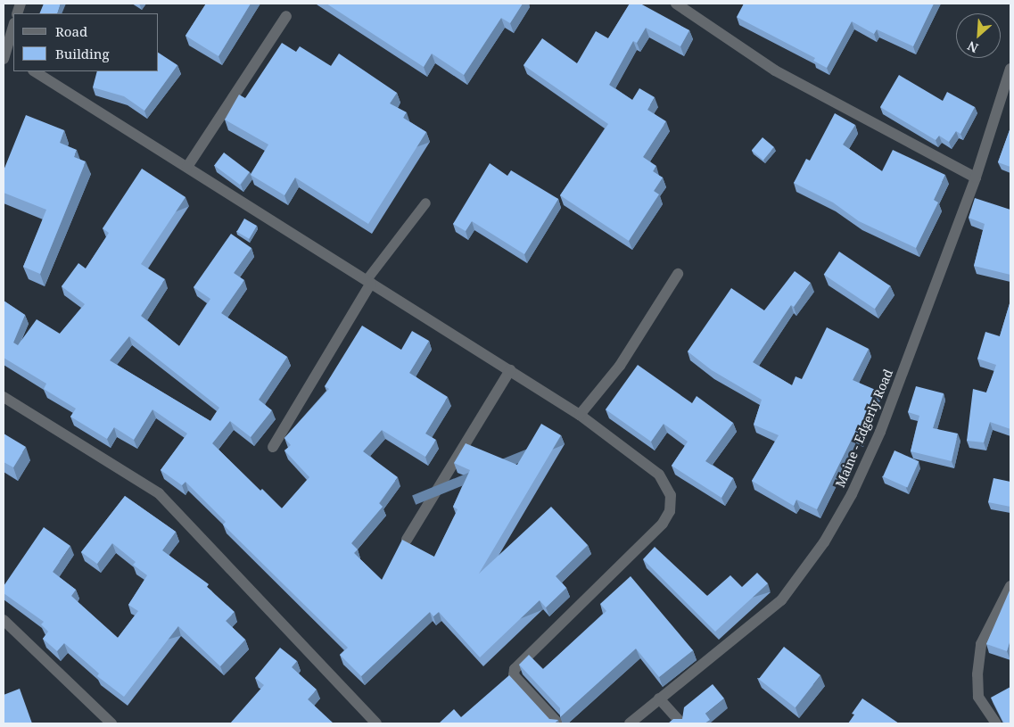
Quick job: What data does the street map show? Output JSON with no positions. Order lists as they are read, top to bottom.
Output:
{
  "streets": {
    "street": ["Maine - Edgerly Road"]
  },
  "legend": ["Road", "Building"],
  "north": "bottom left"
}
